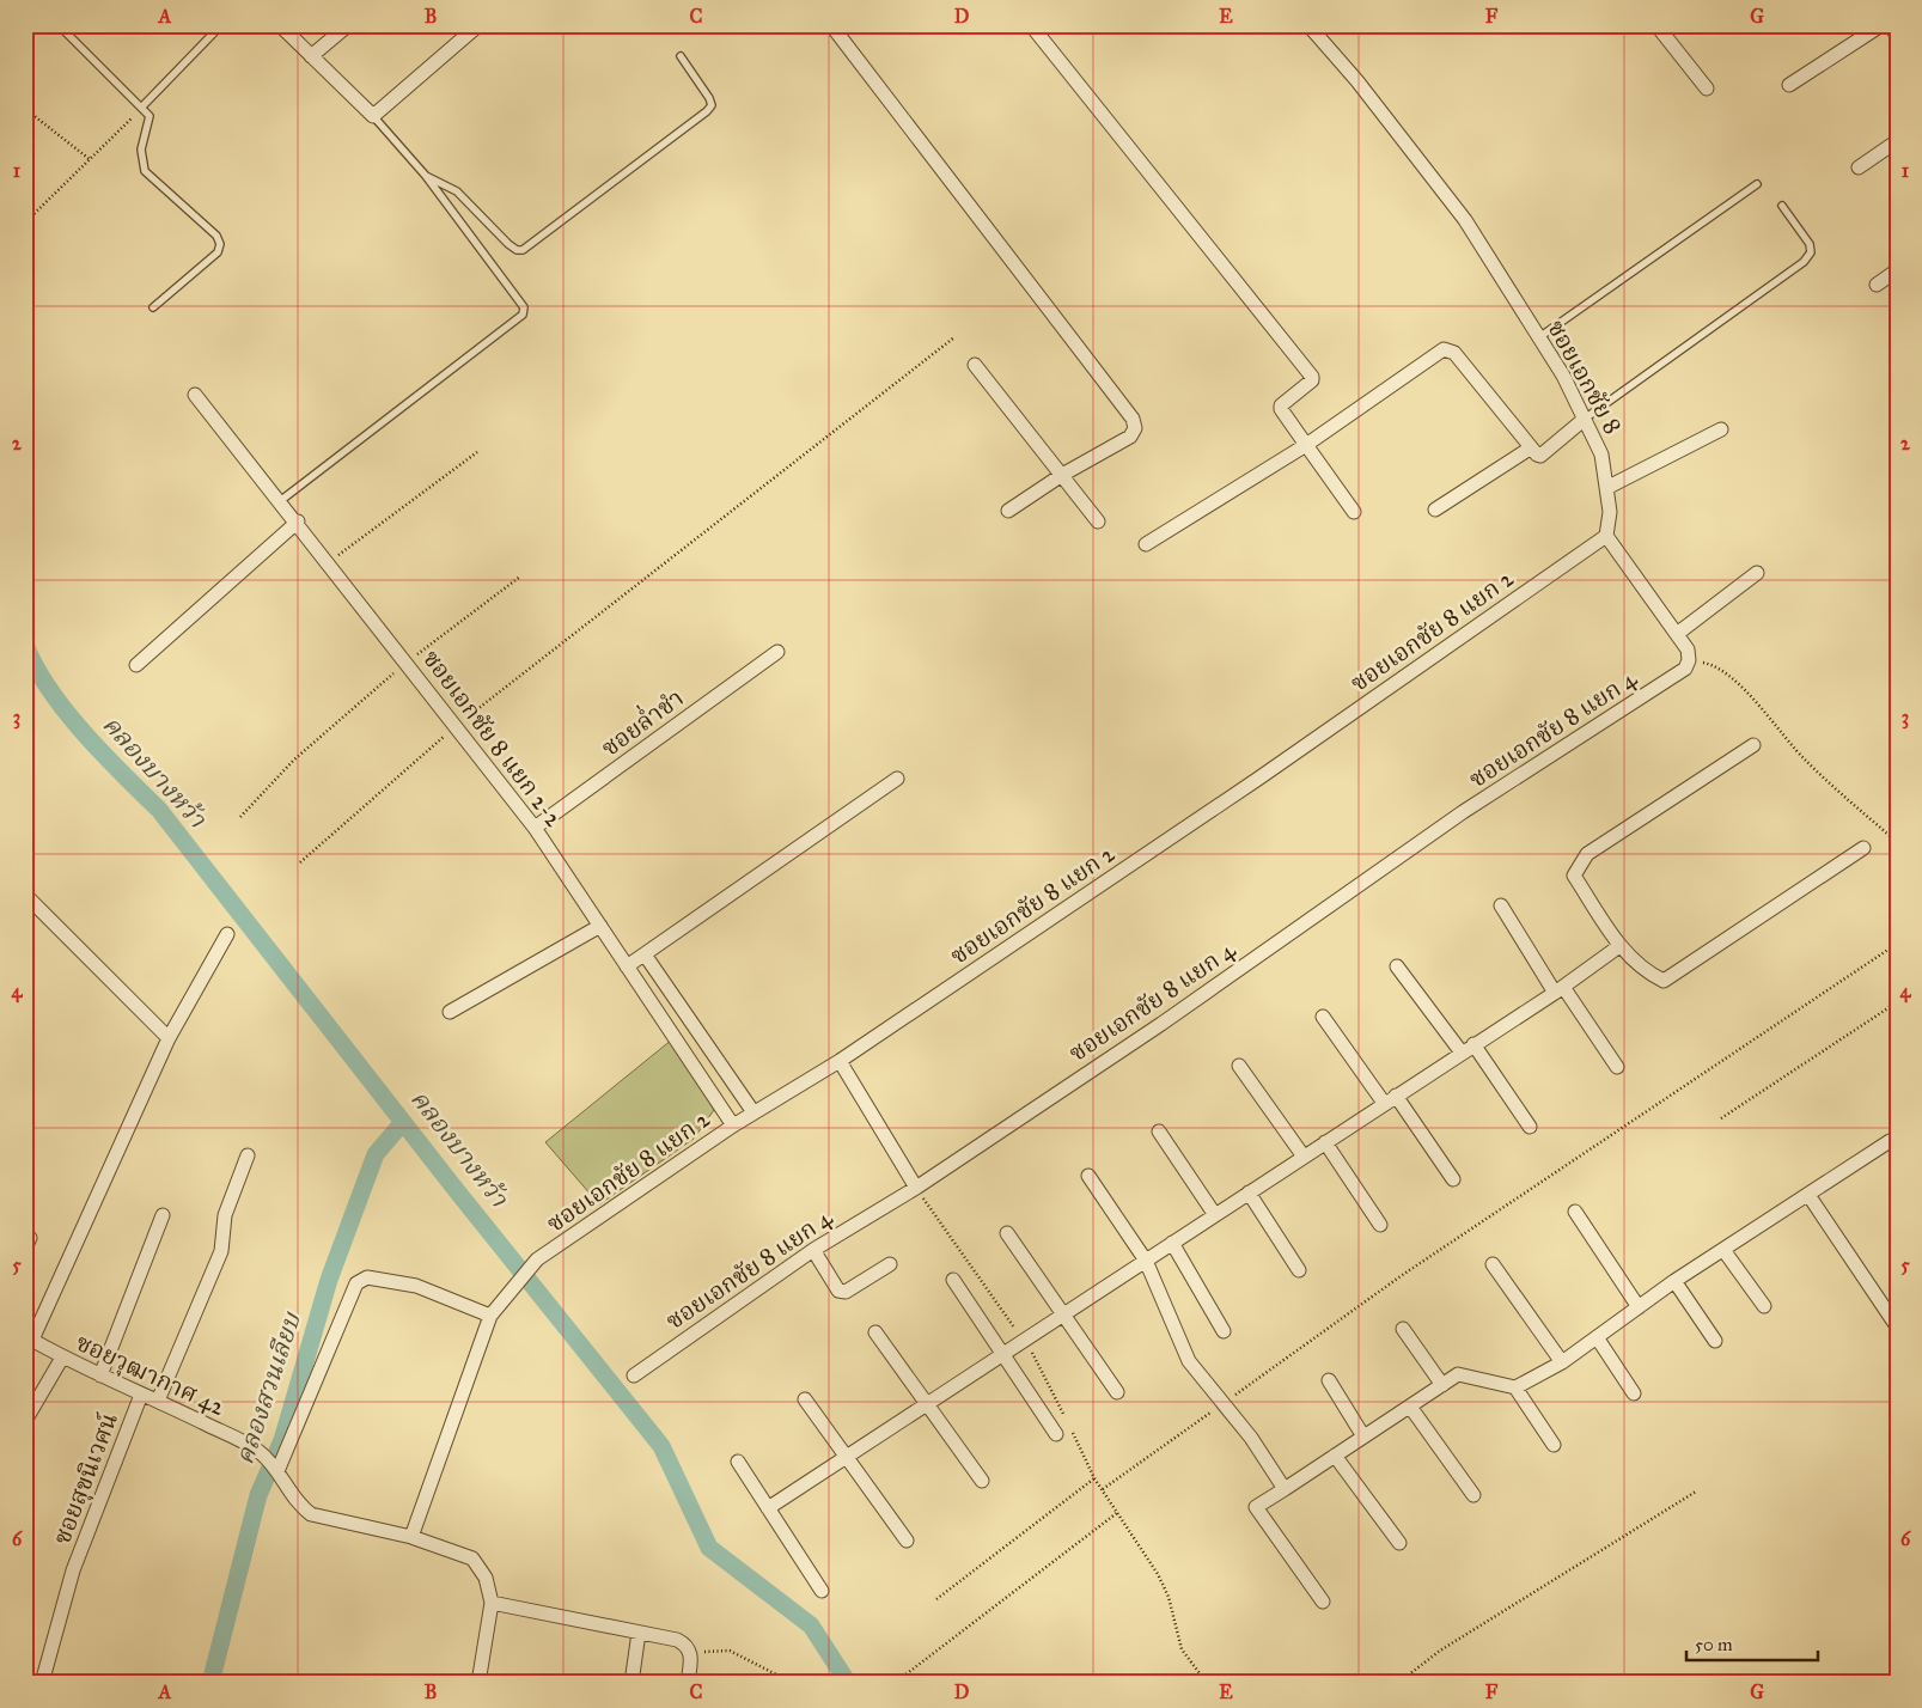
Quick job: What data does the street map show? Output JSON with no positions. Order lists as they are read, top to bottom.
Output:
{
  "streets": {
    "street": [
      "ซอยเอกชัย 8",
      "ซอยเอกชัย 8 แยก 2",
      "ซอยล่ำชำ",
      "ซอยเอกชัย 8 แยก 4",
      "ซอยเอกชัย 8 แยก 2-2",
      "ซอยวุฒากาศ 42",
      "ซอยสุขนิเวศน์"
    ]
  },
  "crossings": [
    ["ซอยเอกชัย 8", "ซอยเอกชัย 8 แยก 2"],
    ["ซอยเอกชัย 8 แยก 2", "ซอยเอกชัย 8 แยก 2-2"],
    ["ซอยล่ำชำ", "ซอยเอกชัย 8 แยก 2-2"],
    ["ซอยวุฒากาศ 42", "ซอยสุขนิเวศน์"]
  ],
  "water": ["คลองบางหว้า", "คลองสวนเลียบ"],
  "scale_bar": "50 m",
  "grid": {
    "columns": [
      "A",
      "B",
      "C",
      "D",
      "E",
      "F",
      "G"
    ],
    "rows": [
      "1",
      "2",
      "3",
      "4",
      "5",
      "6"
    ]
  }
}
